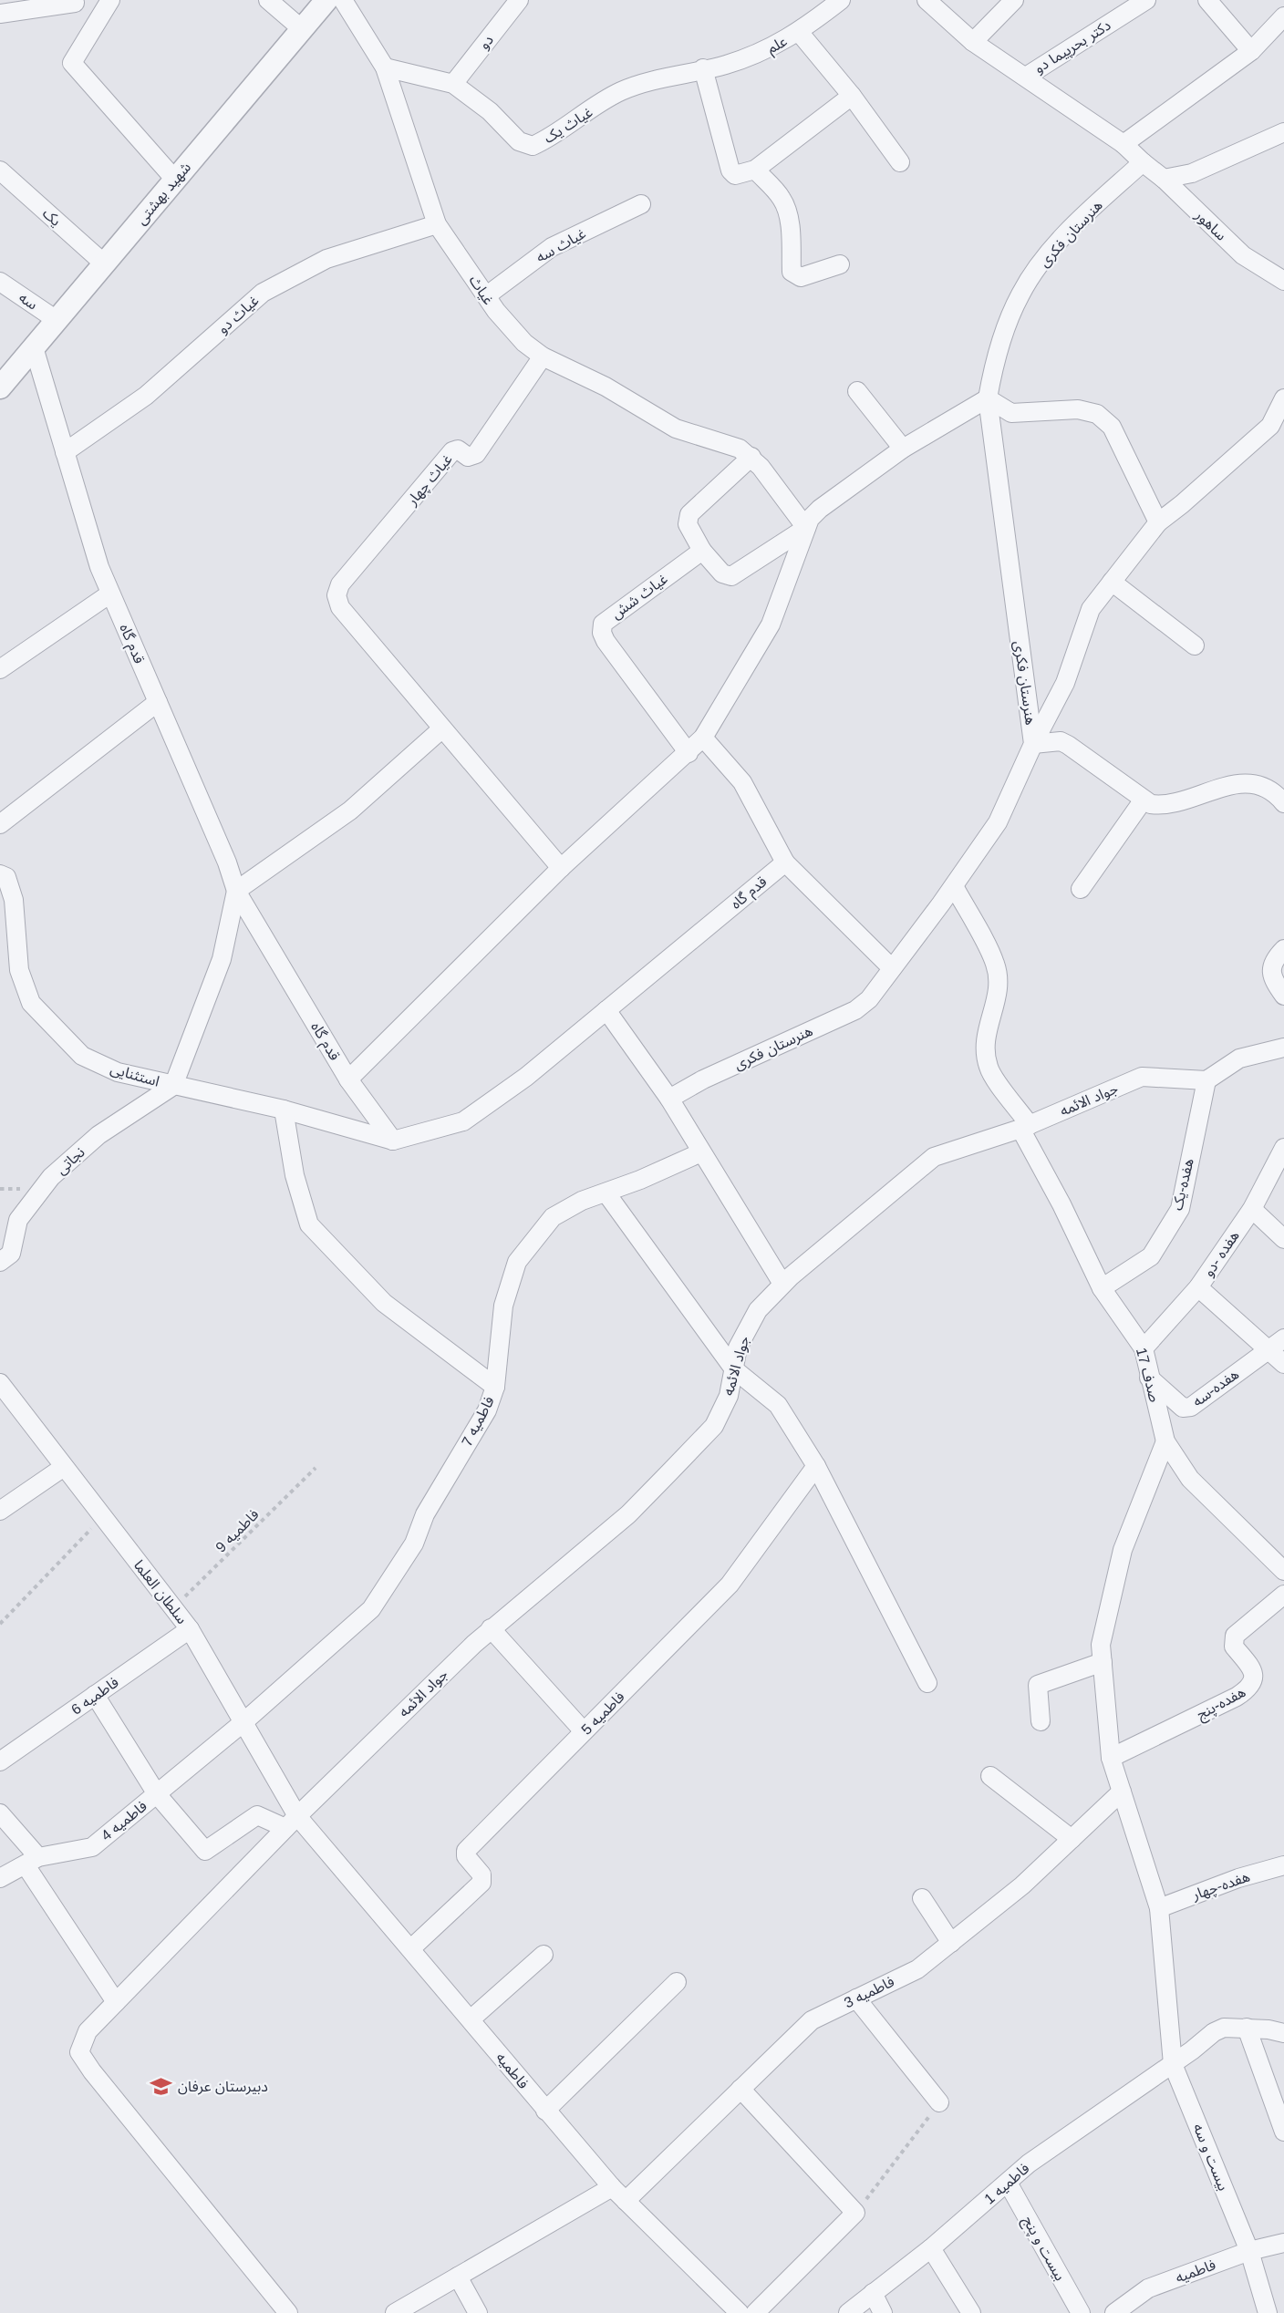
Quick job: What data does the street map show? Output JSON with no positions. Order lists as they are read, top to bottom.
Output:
{
  "streets": {
    "street": [
      "دو",
      "علم",
      "دکتر بحرپیما دو",
      "غیاث یک",
      "شهید بهشتی",
      "یک",
      "ساهور",
      "هنرستان فکری",
      "غیاث سه",
      "غیاث",
      "سه",
      "غیاث دو",
      "غیاث چهار",
      "غیاث شش",
      "قدم گاه",
      "استثنایی",
      "جواد الائمه",
      "نجاتی",
      "هفده-یک",
      "هفده -دو",
      "صدف 17",
      "هفده-سه",
      "فاطمیه 7",
      "سلطان العلما",
      "فاطمیه 6",
      "هفده-پنج",
      "فاطمیه 5",
      "فاطمیه 4",
      "هفده-چهار",
      "فاطمیه 3",
      "فاطمیه",
      "بیست و سه",
      "فاطمیه 1",
      "بیست و پنج"
    ],
    "path": ["فاطمیه 9"]
  },
  "crossings": [
    ["دو", "غیاث یک"],
    ["علم", "غیاث یک"],
    ["غیاث یک", "غیاث"],
    ["شهید بهشتی", "یک"],
    ["شهید بهشتی", "سه"],
    ["شهید بهشتی", "قدم گاه"],
    ["ساهور", "هنرستان فکری"],
    ["هنرستان فکری", "صدف 17"],
    ["غیاث سه", "غیاث"],
    ["غیاث", "غیاث دو"],
    ["غیاث", "غیاث چهار"],
    ["غیاث دو", "قدم گاه"],
    ["قدم گاه", "استثنایی"],
    ["استثنایی", "نجاتی"],
    ["جواد الائمه", "هفده-یک"],
    ["جواد الائمه", "صدف 17"],
    ["جواد الائمه", "سلطان العلما"],
    ["جواد الائمه", "فاطمیه"],
    ["هفده-یک", "صدف 17"],
    ["هفده -دو", "صدف 17"],
    ["صدف 17", "هفده-سه"],
    ["صدف 17", "بیست و سه"],
    ["فاطمیه 7", "سلطان العلما"],
    ["فاطمیه 7", "فاطمیه 4"],
    ["فاطمیه 9", "سلطان العلما"],
    ["سلطان العلما", "فاطمیه 6"],
    ["سلطان العلما", "فاطمیه 4"],
    ["سلطان العلما", "فاطمیه"],
    ["هفده-پنج", "بیست و سه"],
    ["فاطمیه 5", "فاطمیه"],
    ["هفده-چهار", "بیست و سه"],
    ["فاطمیه 3", "فاطمیه"],
    ["فاطمیه 3", "بیست و سه"],
    ["فاطمیه", "بیست و سه"],
    ["بیست و سه", "فاطمیه 1"],
    ["فاطمیه 1", "بیست و پنج"]
  ],
  "places": {
    "school or university": ["دبیرستان عرفان"]
  }
}
